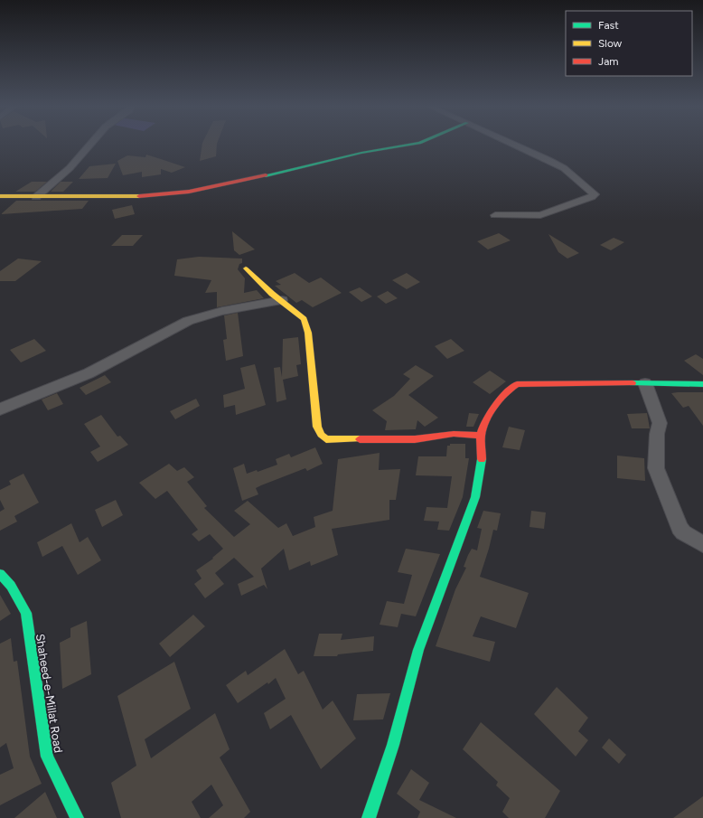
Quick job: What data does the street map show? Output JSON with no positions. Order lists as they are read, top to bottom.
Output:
{
  "streets": {
    "street": ["Shaheed-e-Millat Road"]
  },
  "legend": ["Fast", "Slow", "Jam"]
}
